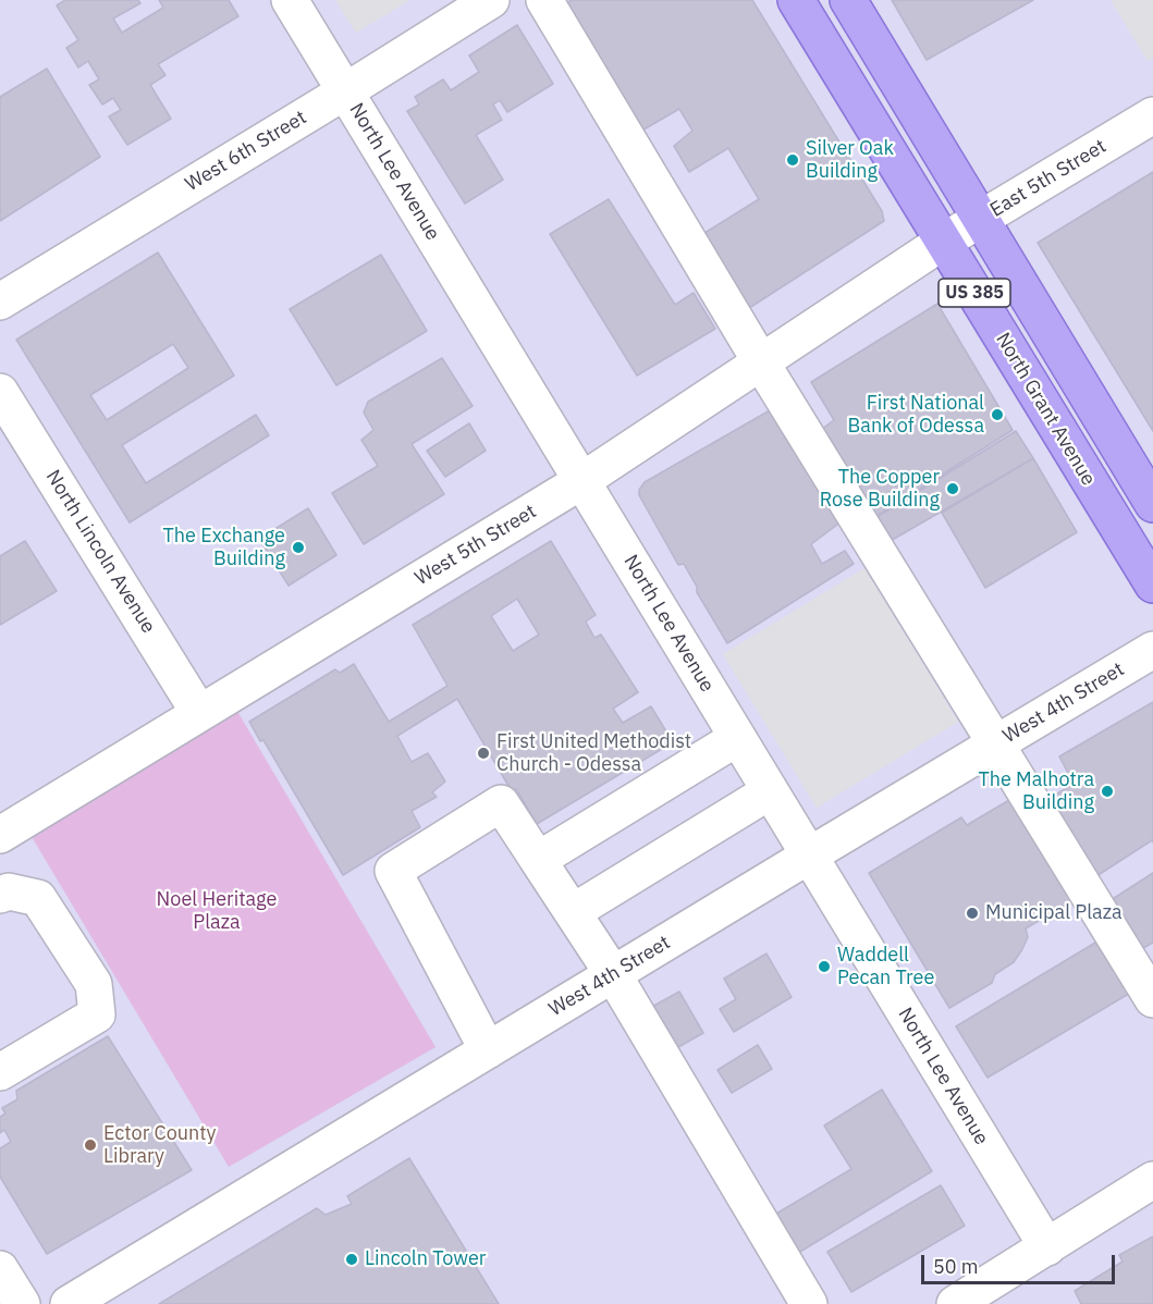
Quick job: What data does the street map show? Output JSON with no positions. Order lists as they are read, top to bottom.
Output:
{
  "streets": {
    "main road": ["US 385", "North Grant Avenue"],
    "street": [
      "West 6th Street",
      "North Lee Avenue",
      "East 5th Street",
      "West 5th Street",
      "North Lincoln Avenue",
      "West 4th Street"
    ]
  },
  "crossings": [
    ["West 6th Street", "North Lee Avenue"],
    ["North Lee Avenue", "West 5th Street"],
    ["North Lee Avenue", "West 4th Street"],
    ["East 5th Street", "US 385"],
    ["East 5th Street", "North Grant Avenue"],
    ["East 5th Street", "West 5th Street"],
    ["North Grant Avenue", "West 5th Street"],
    ["West 5th Street", "North Lincoln Avenue"]
  ],
  "parks": ["Noel Heritage Plaza"],
  "places": [
    "Silver Oak Building",
    "First National Bank of Odessa",
    "The Copper Rose Building",
    "The Exchange Building",
    "First United Methodist Church - Odessa",
    "The Malhotra Building",
    "Municipal Plaza",
    "Waddell Pecan Tree",
    "Ector County Library",
    "Lincoln Tower"
  ],
  "scale_bar": "50 m"
}
